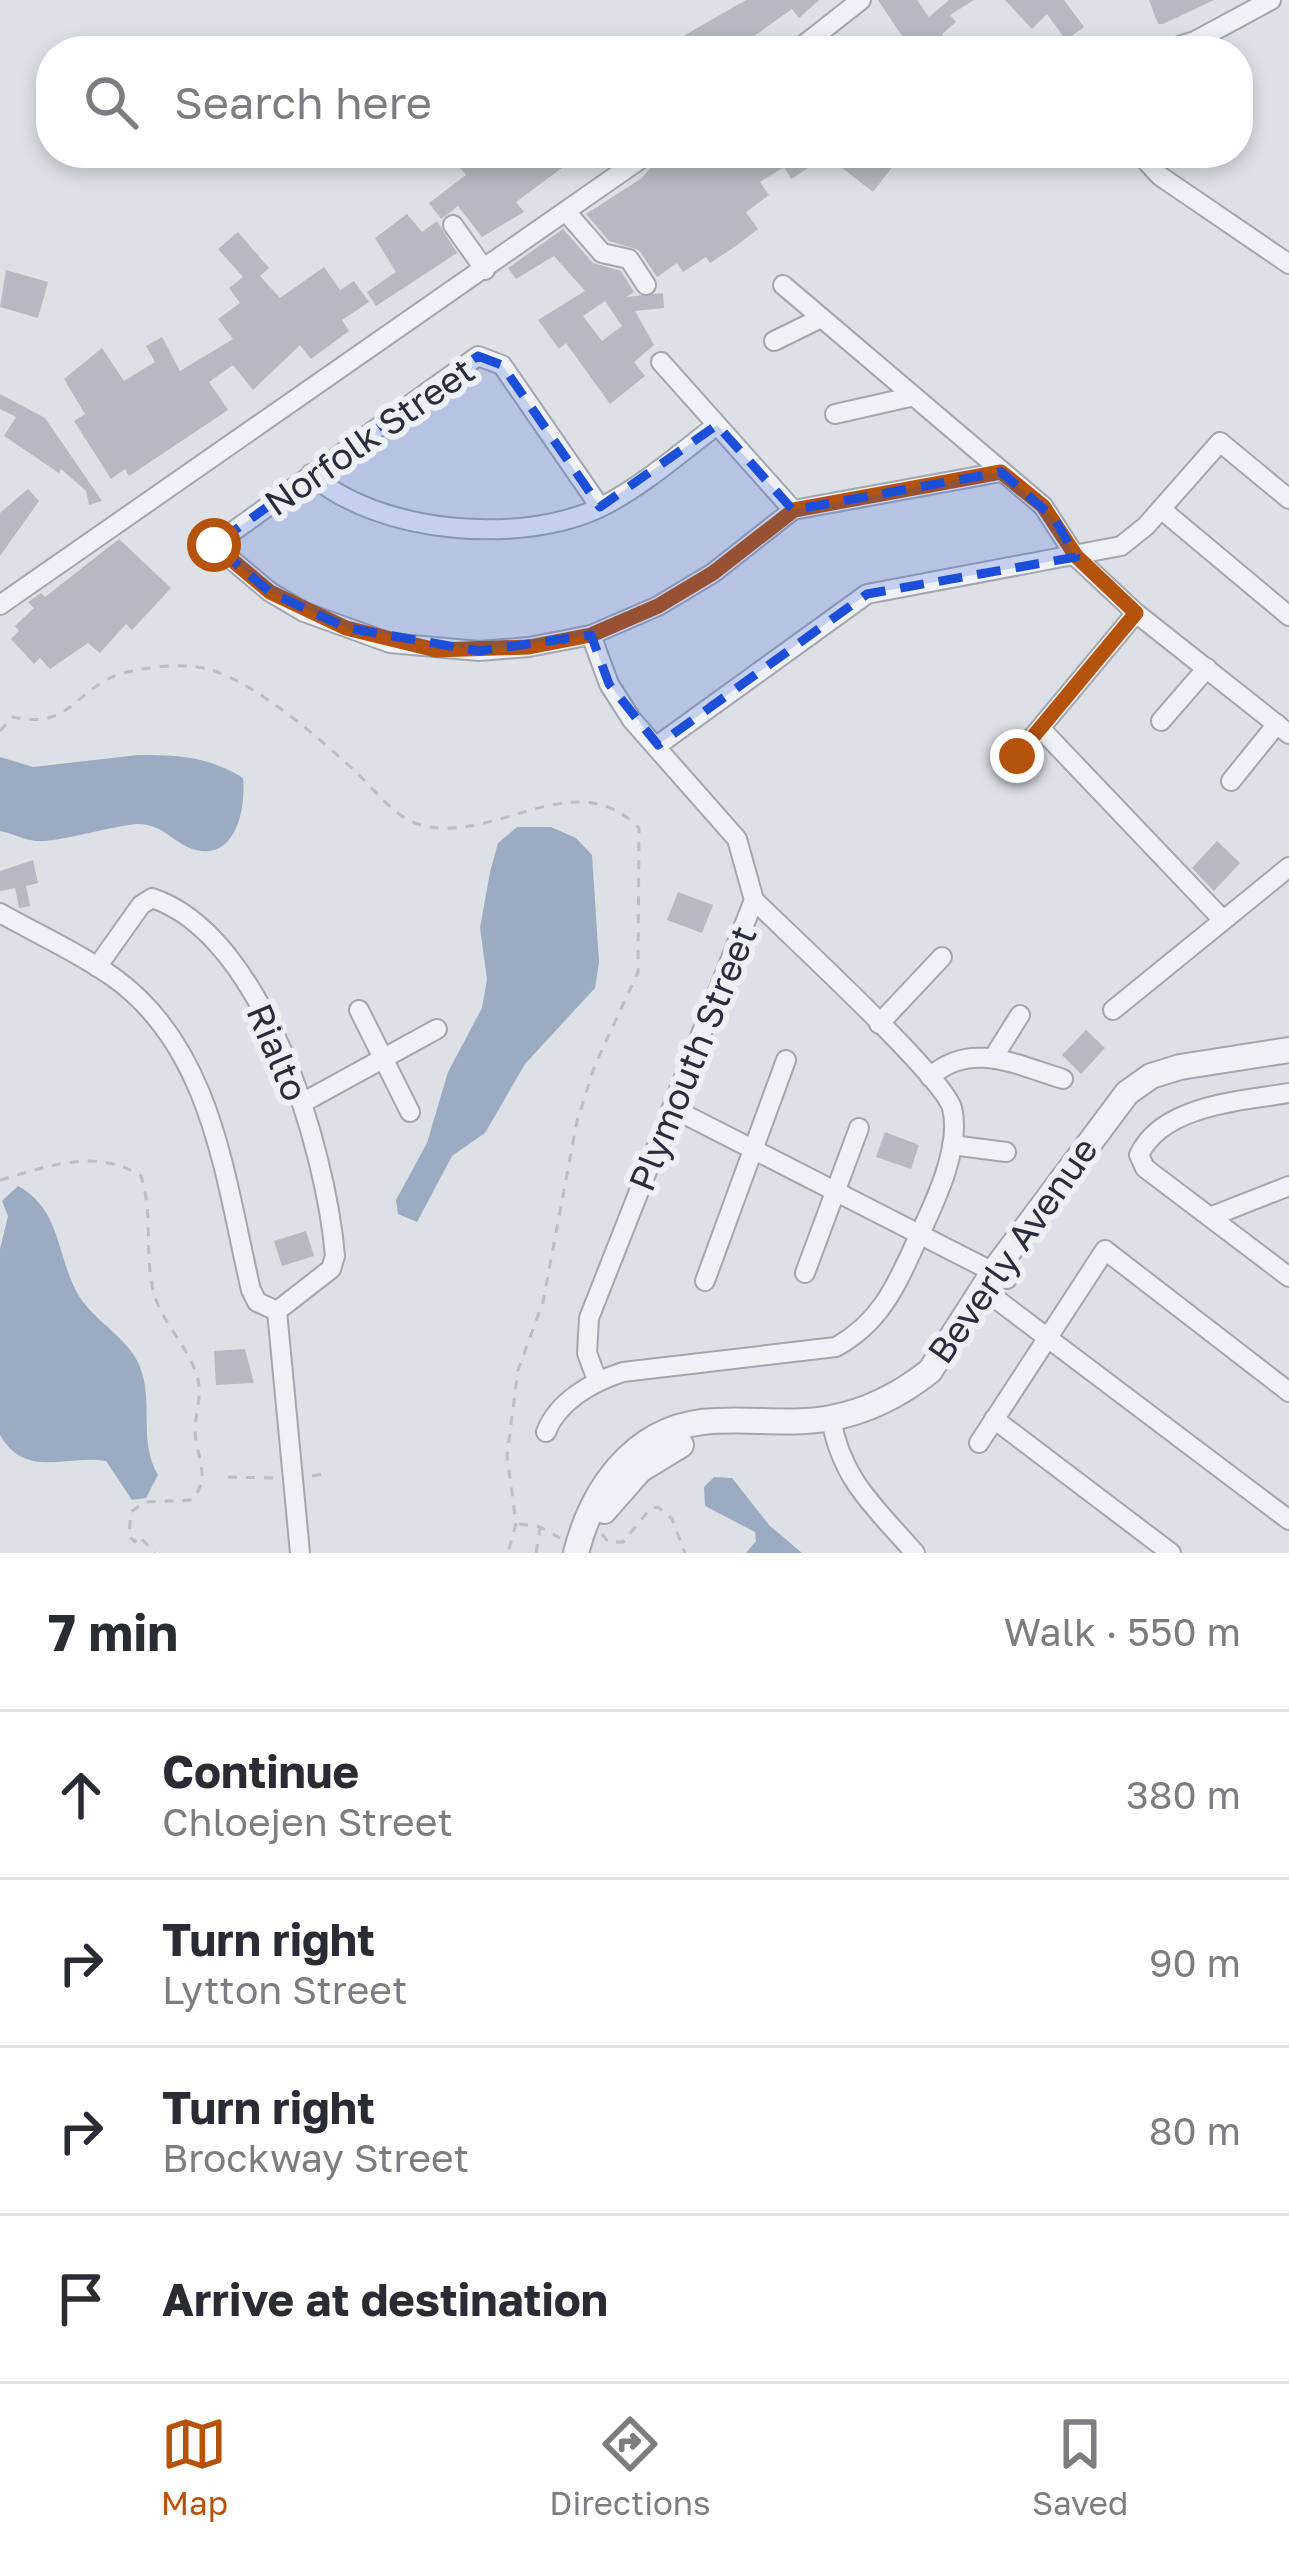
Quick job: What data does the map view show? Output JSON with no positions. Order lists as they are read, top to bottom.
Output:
{
  "streets": {
    "street": [
      "Norfolk Street",
      "Rialto",
      "Plymouth Street",
      "Beverly Avenue"
    ]
  },
  "crossings": [
    ["Norfolk Street", "Plymouth Street"]
  ],
  "page": {
    "search": "Search here",
    "heading": ["7 min", "Walk · 550 m"],
    "list": [
      ["Continue", "Chloejen Street", "380 m"],
      ["Turn right", "Lytton Street", "90 m"],
      ["Turn right", "Brockway Street", "80 m"],
      "Arrive at destination"
    ],
    "nav": ["Map", "Directions", "Saved"]
  }
}
